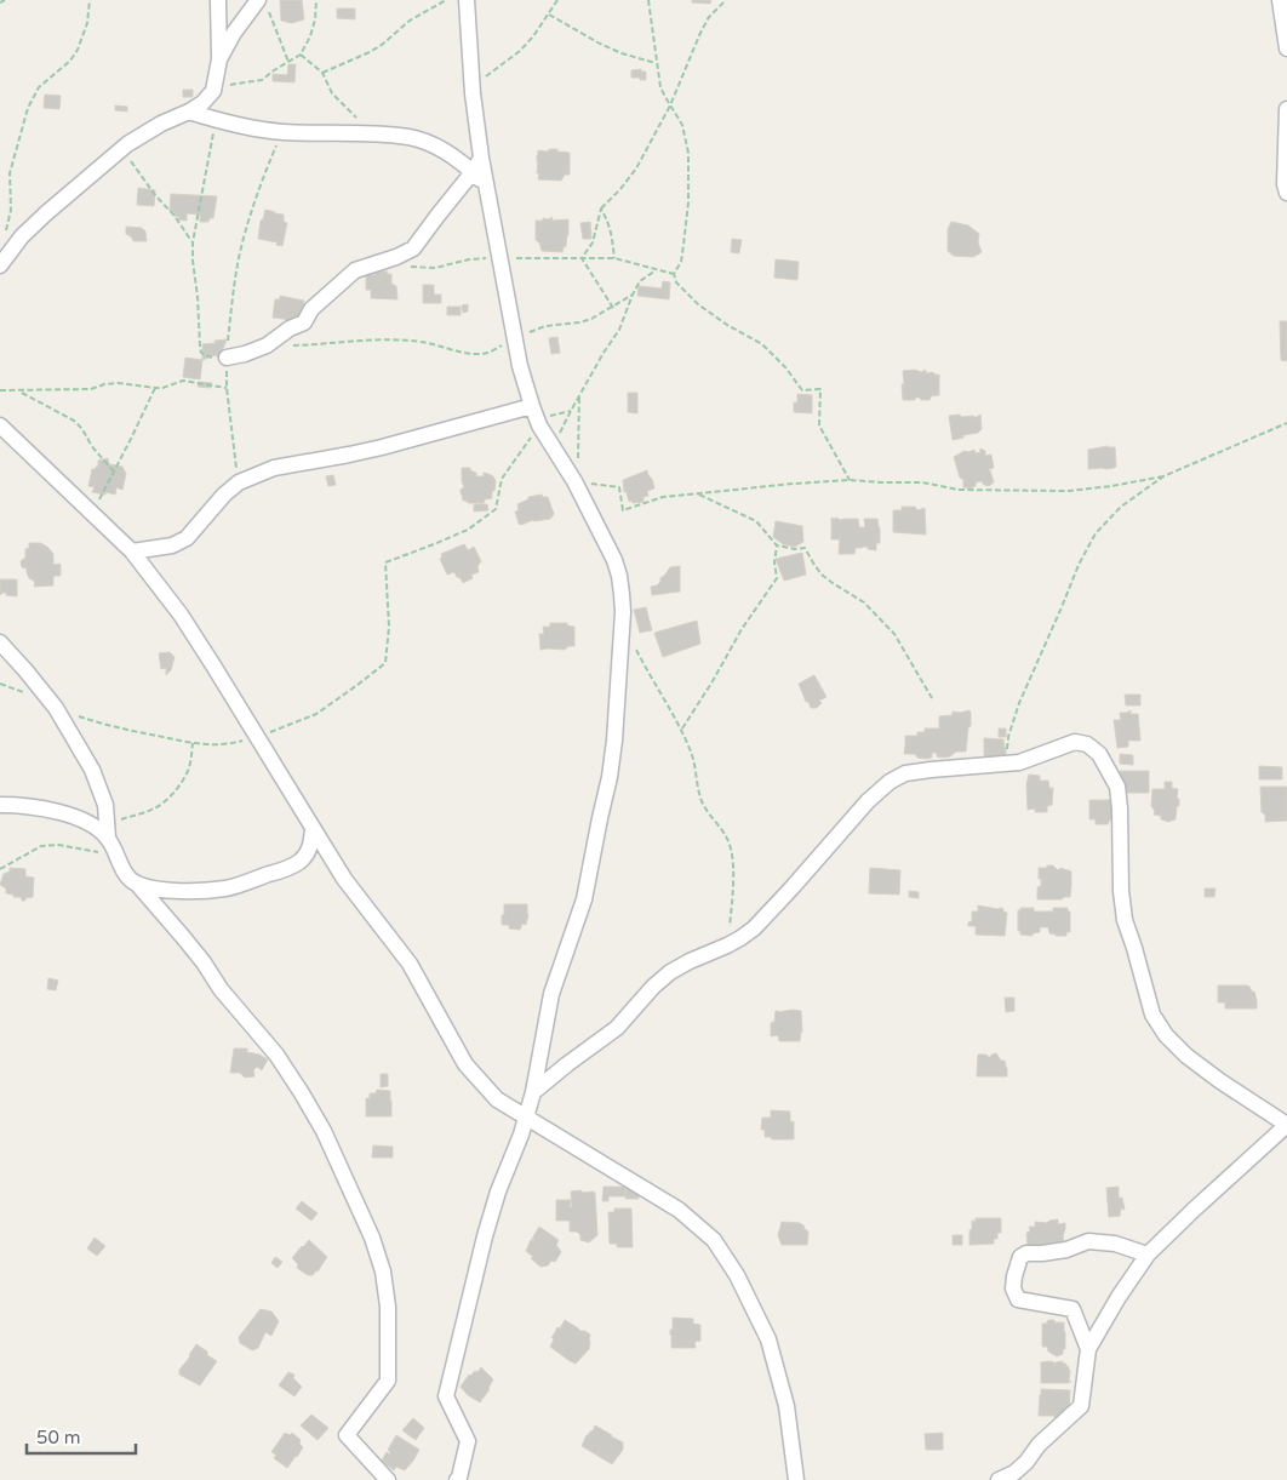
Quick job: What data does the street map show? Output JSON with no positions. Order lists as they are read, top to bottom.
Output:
{
  "scale_bar": "50 m"
}
